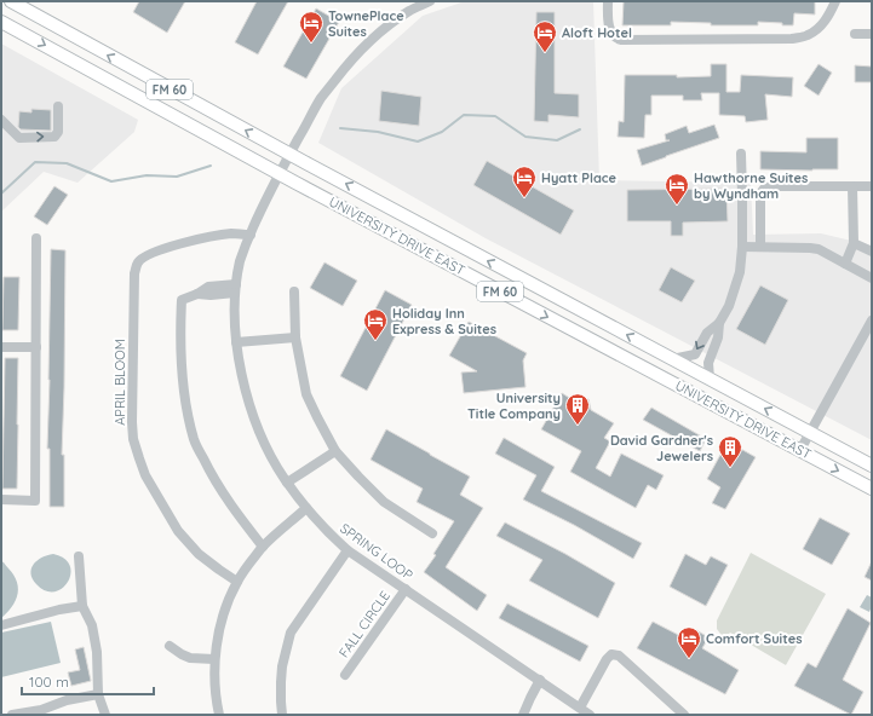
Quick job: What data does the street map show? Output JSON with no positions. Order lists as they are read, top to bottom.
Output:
{
  "streets": {
    "main road": ["FM 60", "UNIVERSITY DRIVE EAST"],
    "street": ["APRIL BLOOM", "SPRING LOOP", "FALL CIRCLE"]
  },
  "crossings": [
    ["UNIVERSITY DRIVE EAST", "SPRING LOOP"],
    ["APRIL BLOOM", "SPRING LOOP"],
    ["SPRING LOOP", "FALL CIRCLE"]
  ],
  "places": {
    "hotel": [
      "TownePlace Suites",
      "Aloft Hotel",
      "Hyatt Place",
      "Hawthorne Suites by Wyndham",
      "Holiday Inn Express & Suites",
      "Comfort Suites"
    ],
    "building": ["University Title Company", "David Gardner's Jewelers"]
  },
  "scale_bar": "100 m"
}
